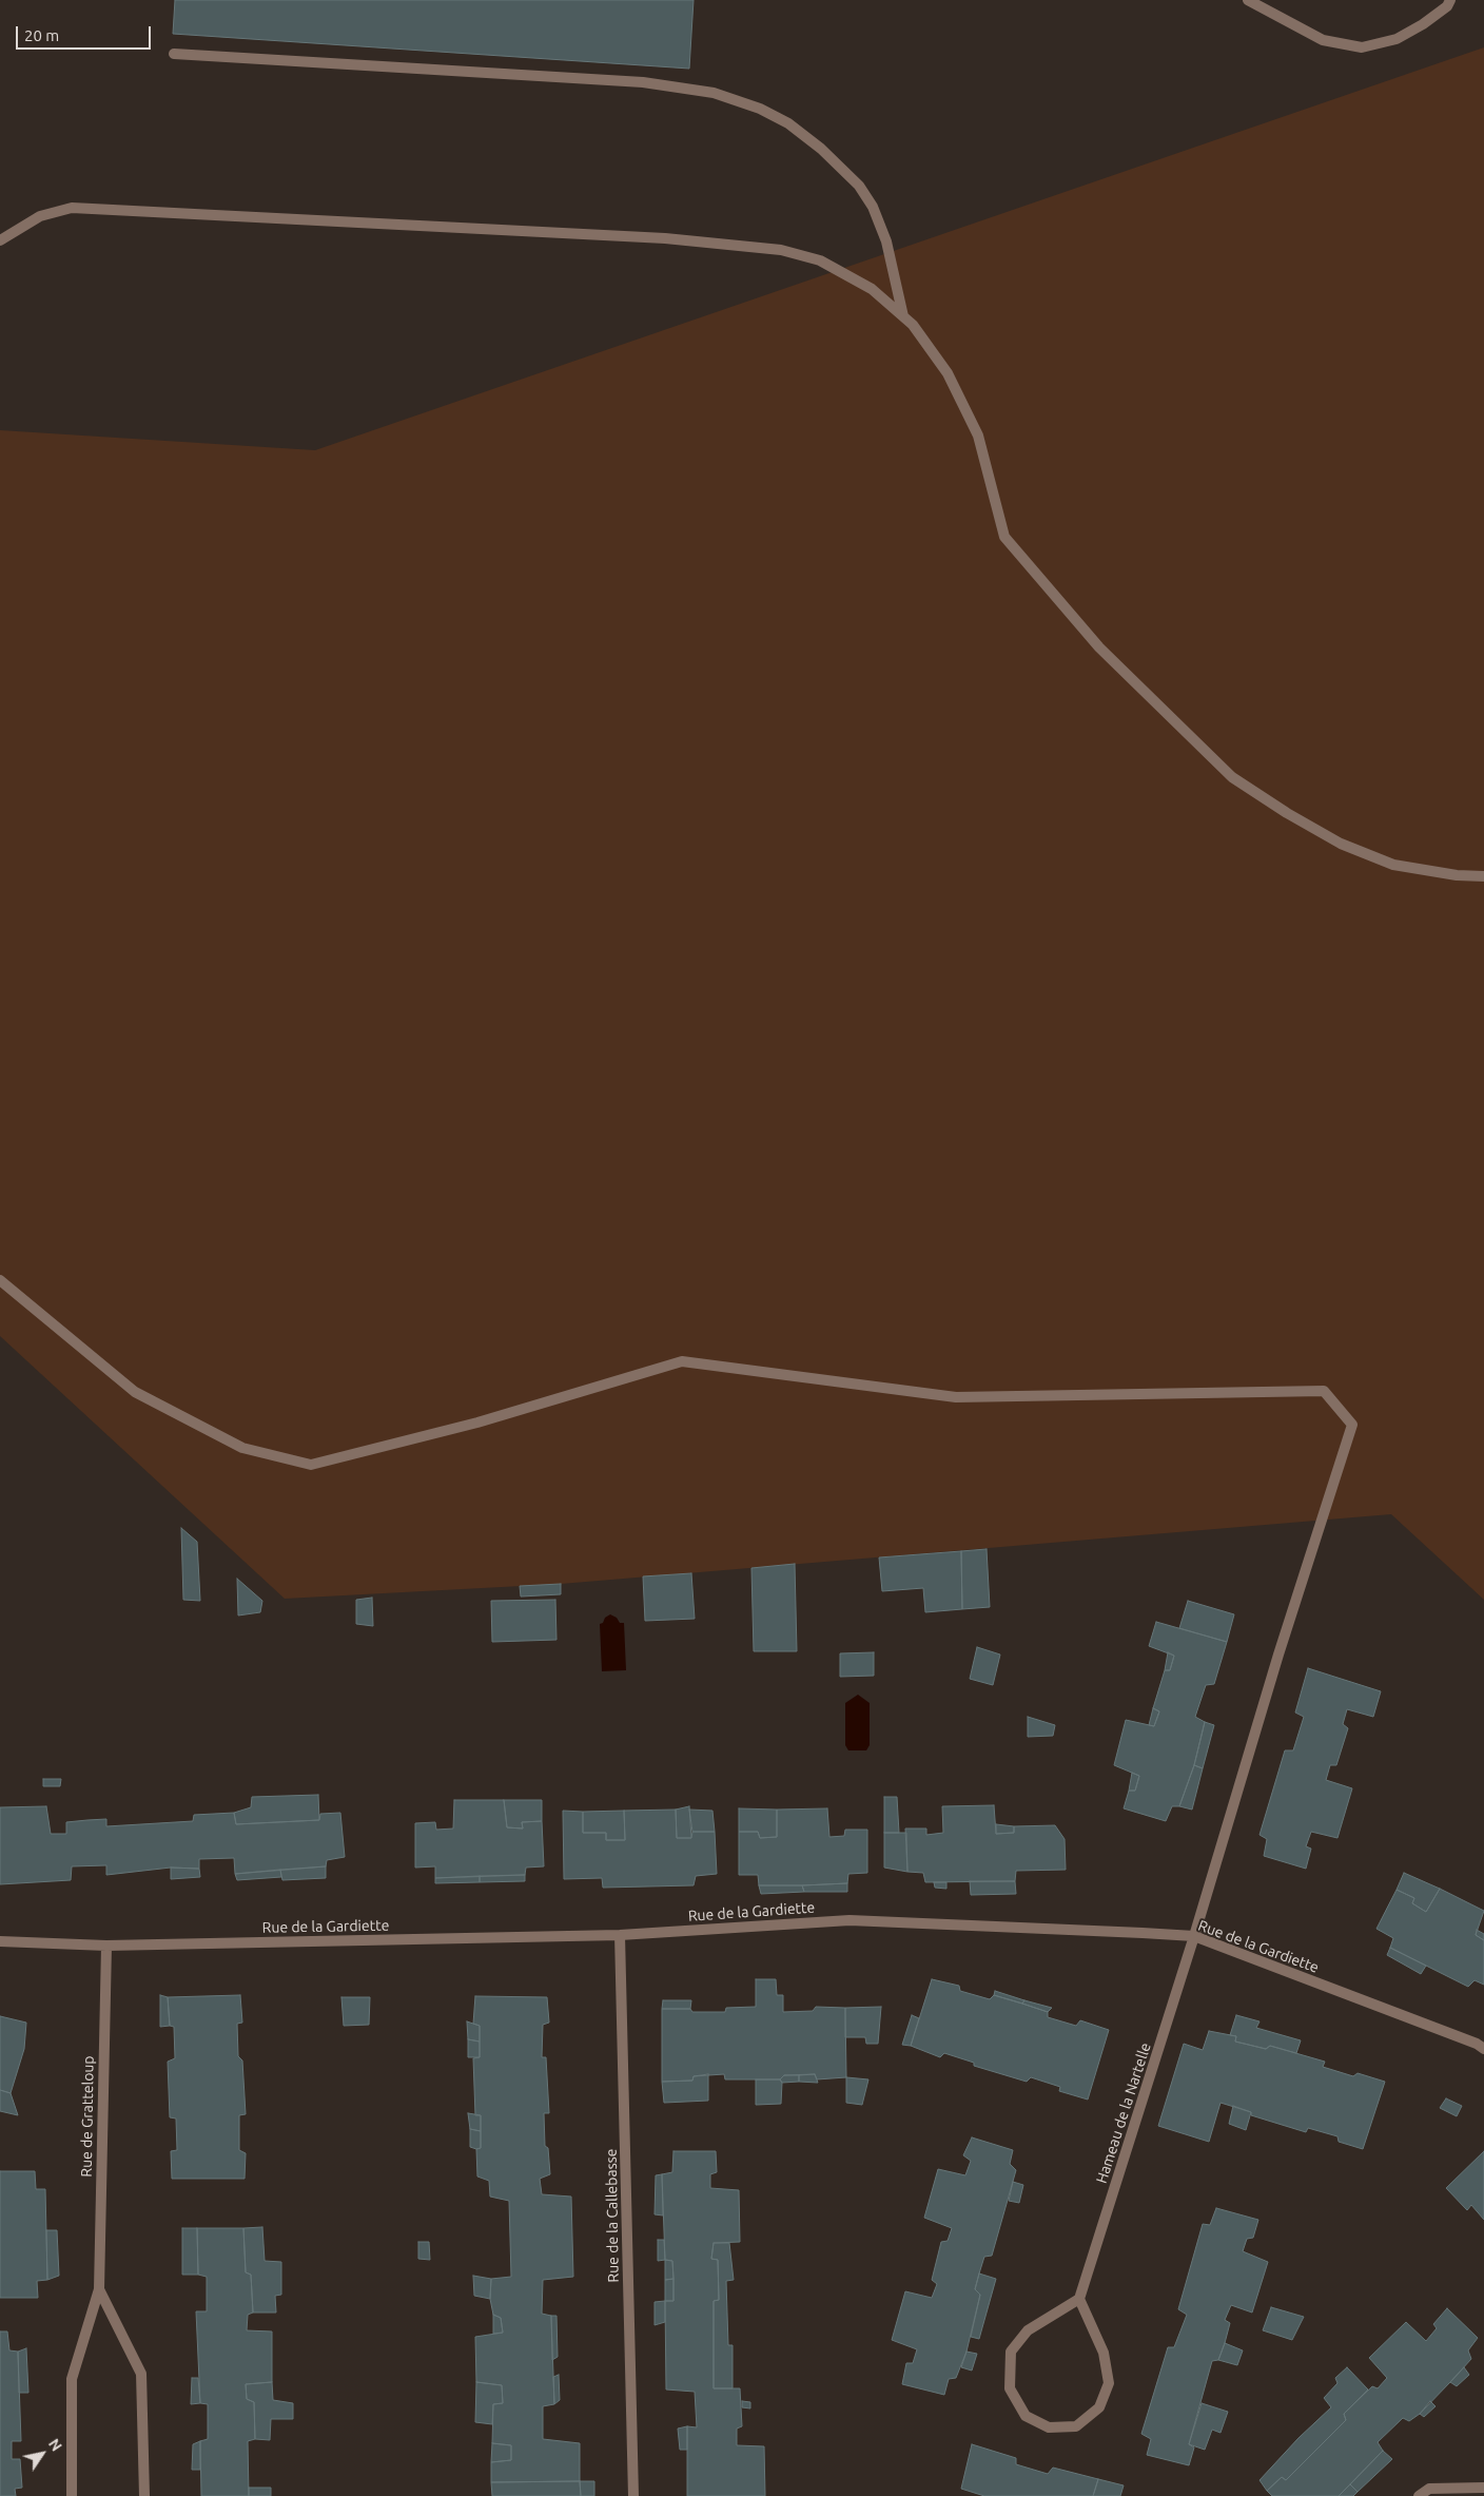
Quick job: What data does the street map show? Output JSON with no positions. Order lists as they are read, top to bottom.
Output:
{
  "streets": {
    "street": [
      "Rue de la Gardiette",
      "Hameau de la Nartelle",
      "Rue de Gratteloup",
      "Rue de la Callebasse"
    ]
  },
  "crossings": [
    ["Rue de la Gardiette", "Hameau de la Nartelle"],
    ["Rue de la Gardiette", "Rue de Gratteloup"],
    ["Rue de la Gardiette", "Rue de la Callebasse"]
  ],
  "scale_bar": "20 m",
  "north": "top right"
}
